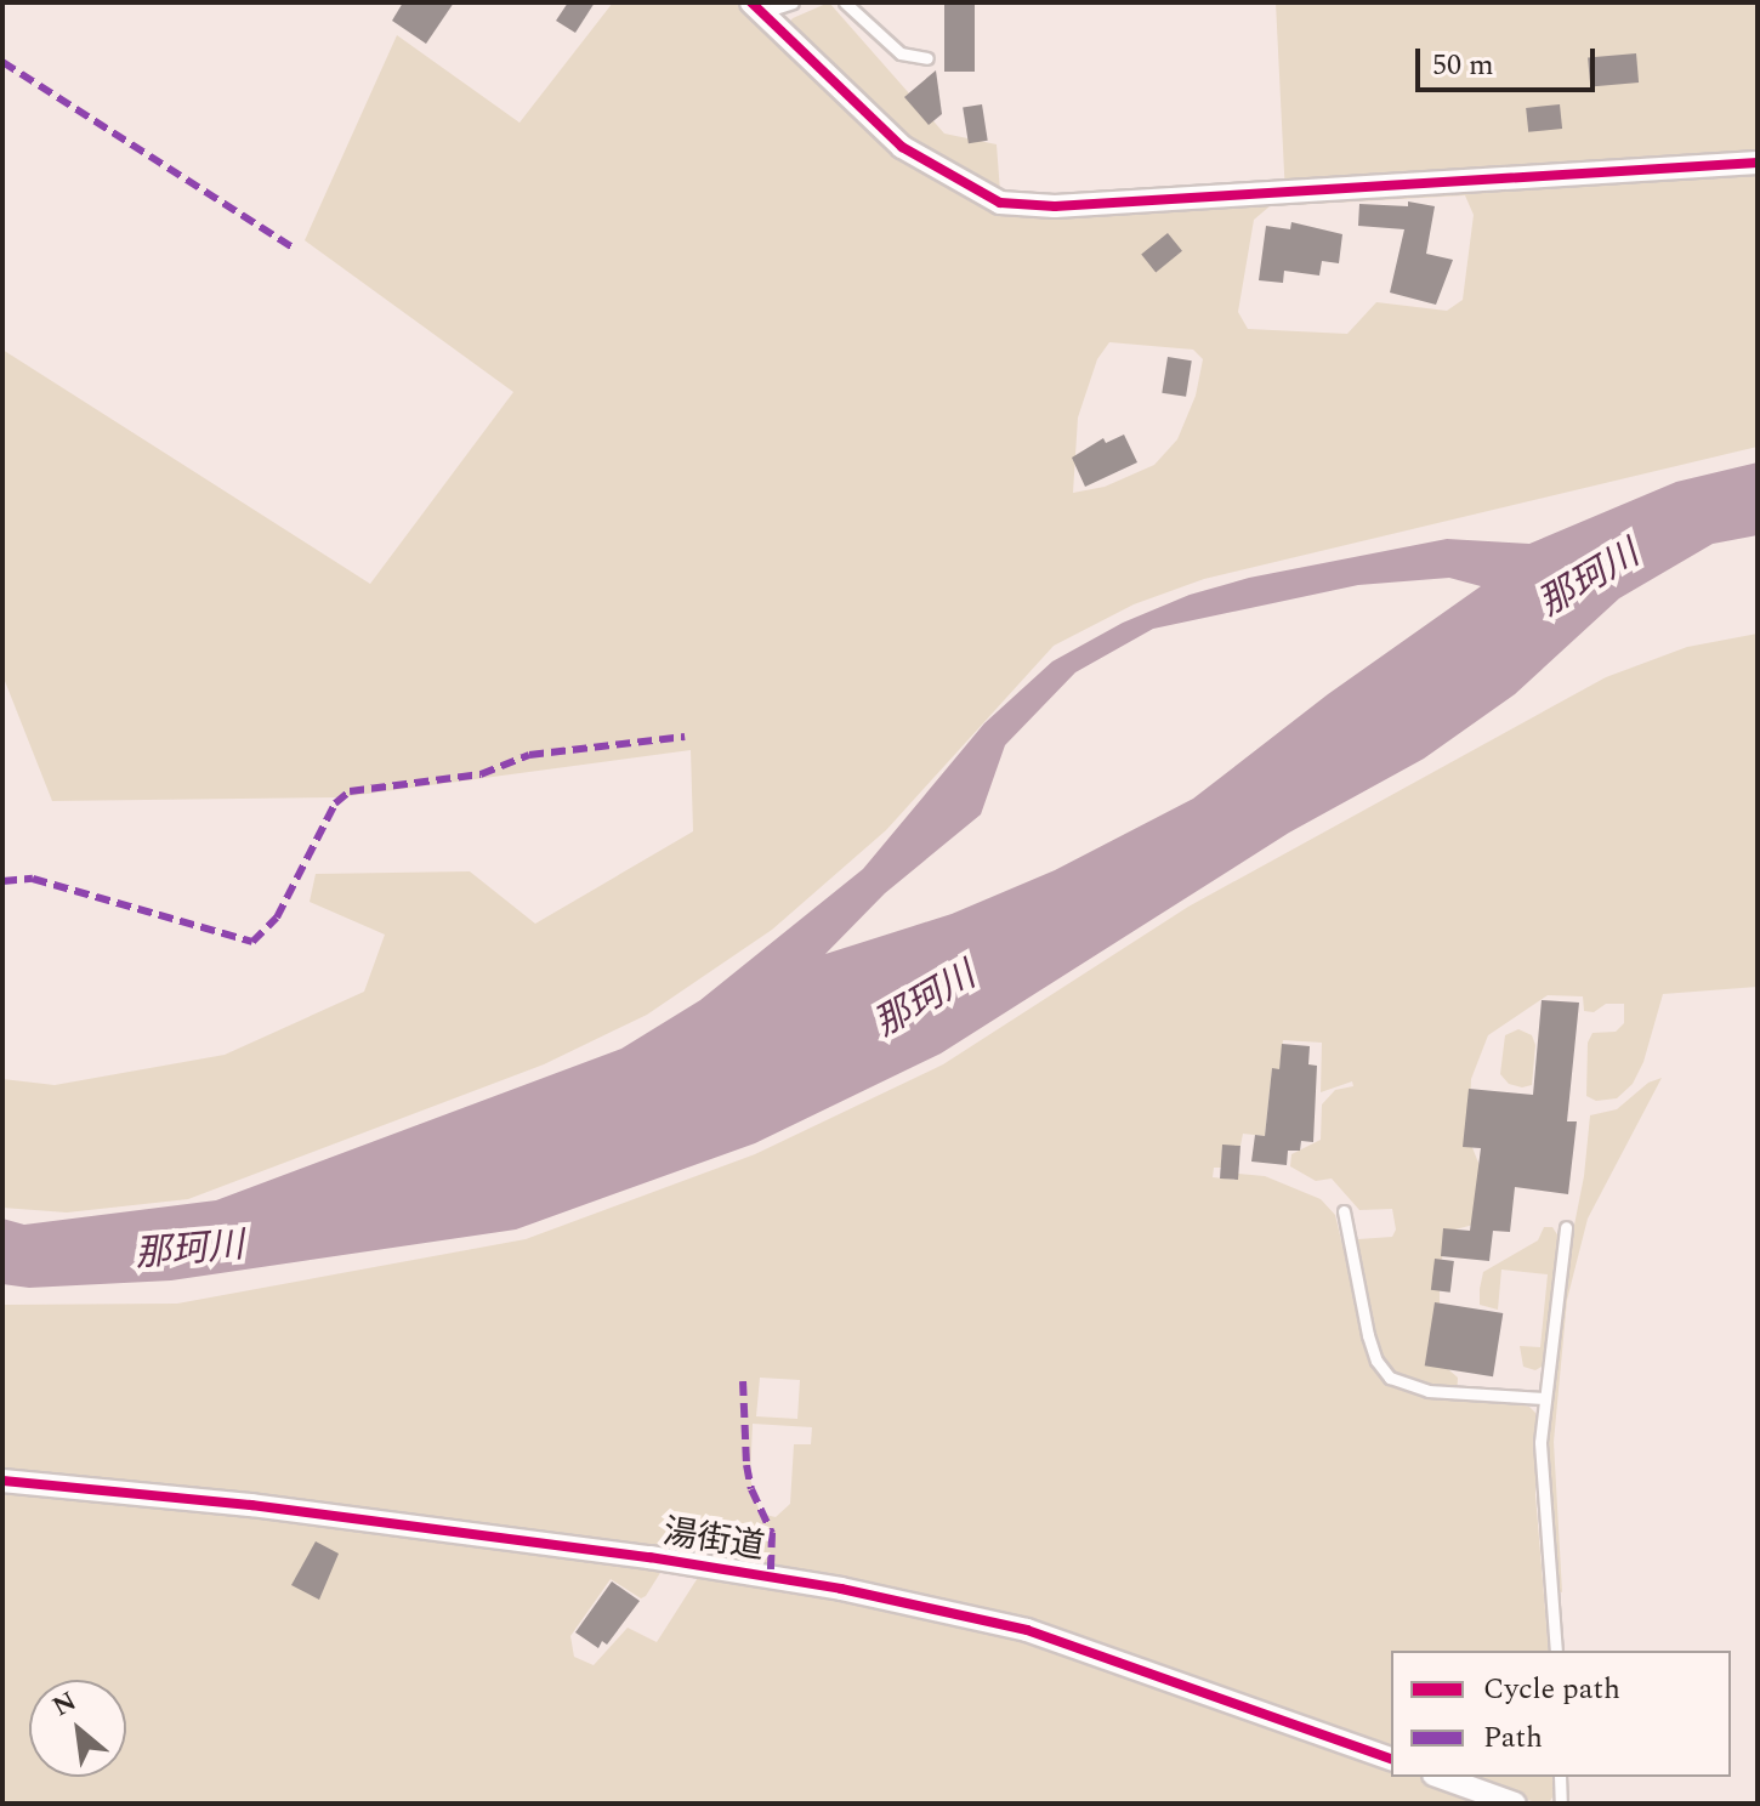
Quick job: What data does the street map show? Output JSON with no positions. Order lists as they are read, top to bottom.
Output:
{
  "streets": {
    "street": ["湯街道"]
  },
  "water": ["那珂川"],
  "legend": ["Cycle path", "Path"],
  "scale_bar": "50 m",
  "north": "top left"
}
